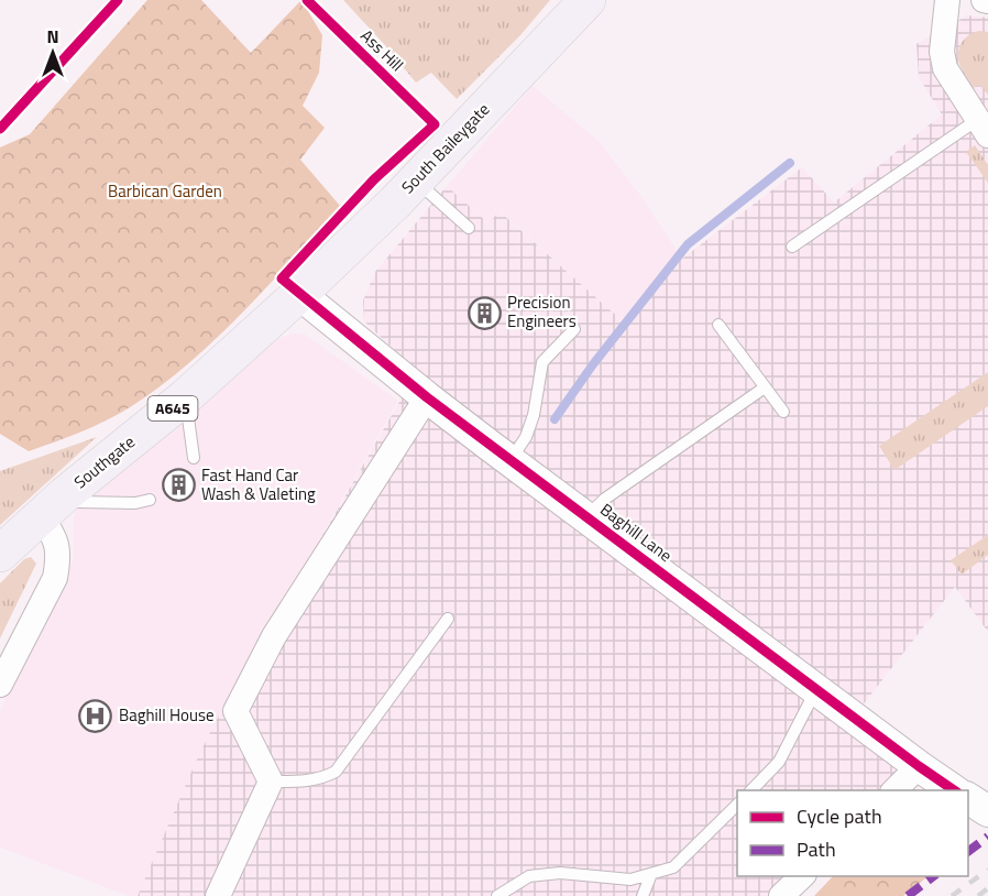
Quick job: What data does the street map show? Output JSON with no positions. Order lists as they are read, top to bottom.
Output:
{
  "streets": {
    "highway": ["South Baileygate", "A645", "Southgate"],
    "street": ["Baghill Lane"],
    "cycle path": ["Ass Hill"]
  },
  "crossings": [
    ["South Baileygate", "Southgate"],
    ["South Baileygate", "Baghill Lane"],
    ["Southgate", "Baghill Lane"]
  ],
  "parks": ["Barbican Garden"],
  "places": {
    "building": ["Precision Engineers", "Fast Hand Car Wash & Valeting"],
    "hospital": ["Baghill House"]
  },
  "legend": ["Cycle path", "Path"],
  "north": "top"
}
